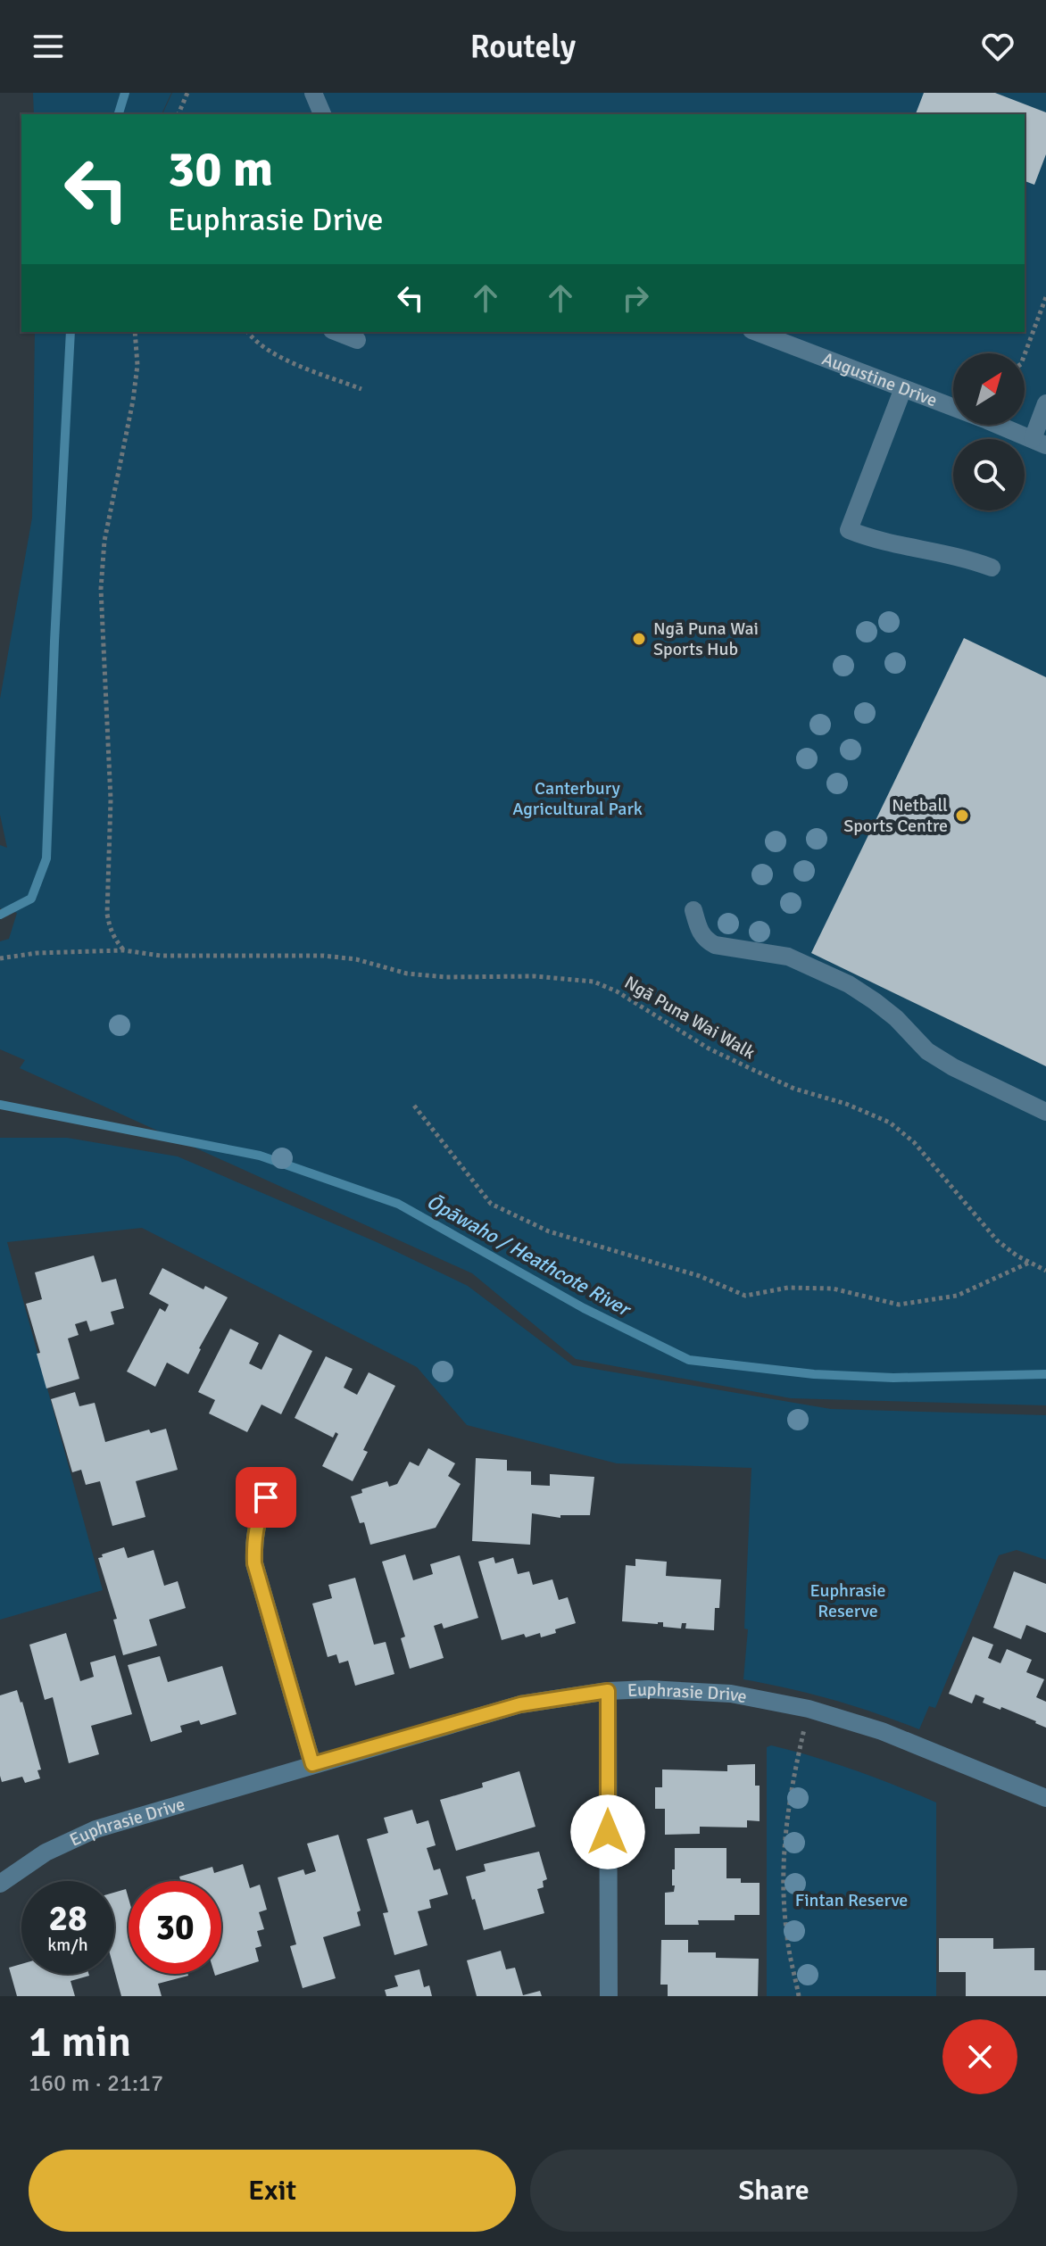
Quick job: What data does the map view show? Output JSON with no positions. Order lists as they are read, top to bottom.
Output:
{
  "streets": {
    "street": ["Augustine Drive", "Euphrasie Drive"],
    "path": ["Ngā Puna Wai Walk"]
  },
  "water": ["Ōpāwaho / Heathcote River"],
  "parks": ["Canterbury Agricultural Park", "Euphrasie Reserve", "Fintan Reserve"],
  "places": ["Ngā Puna Wai Sports Hub", "Netball Sports Centre"],
  "north": "top right",
  "page": {
    "header": "Routely",
    "turn": ["30 m", "Euphrasie Drive"],
    "speed": "28 km/h",
    "limit": "30",
    "heading": ["1 min", "160 m · 21:17"],
    "buttons": ["Exit", "Share"]
  }
}
